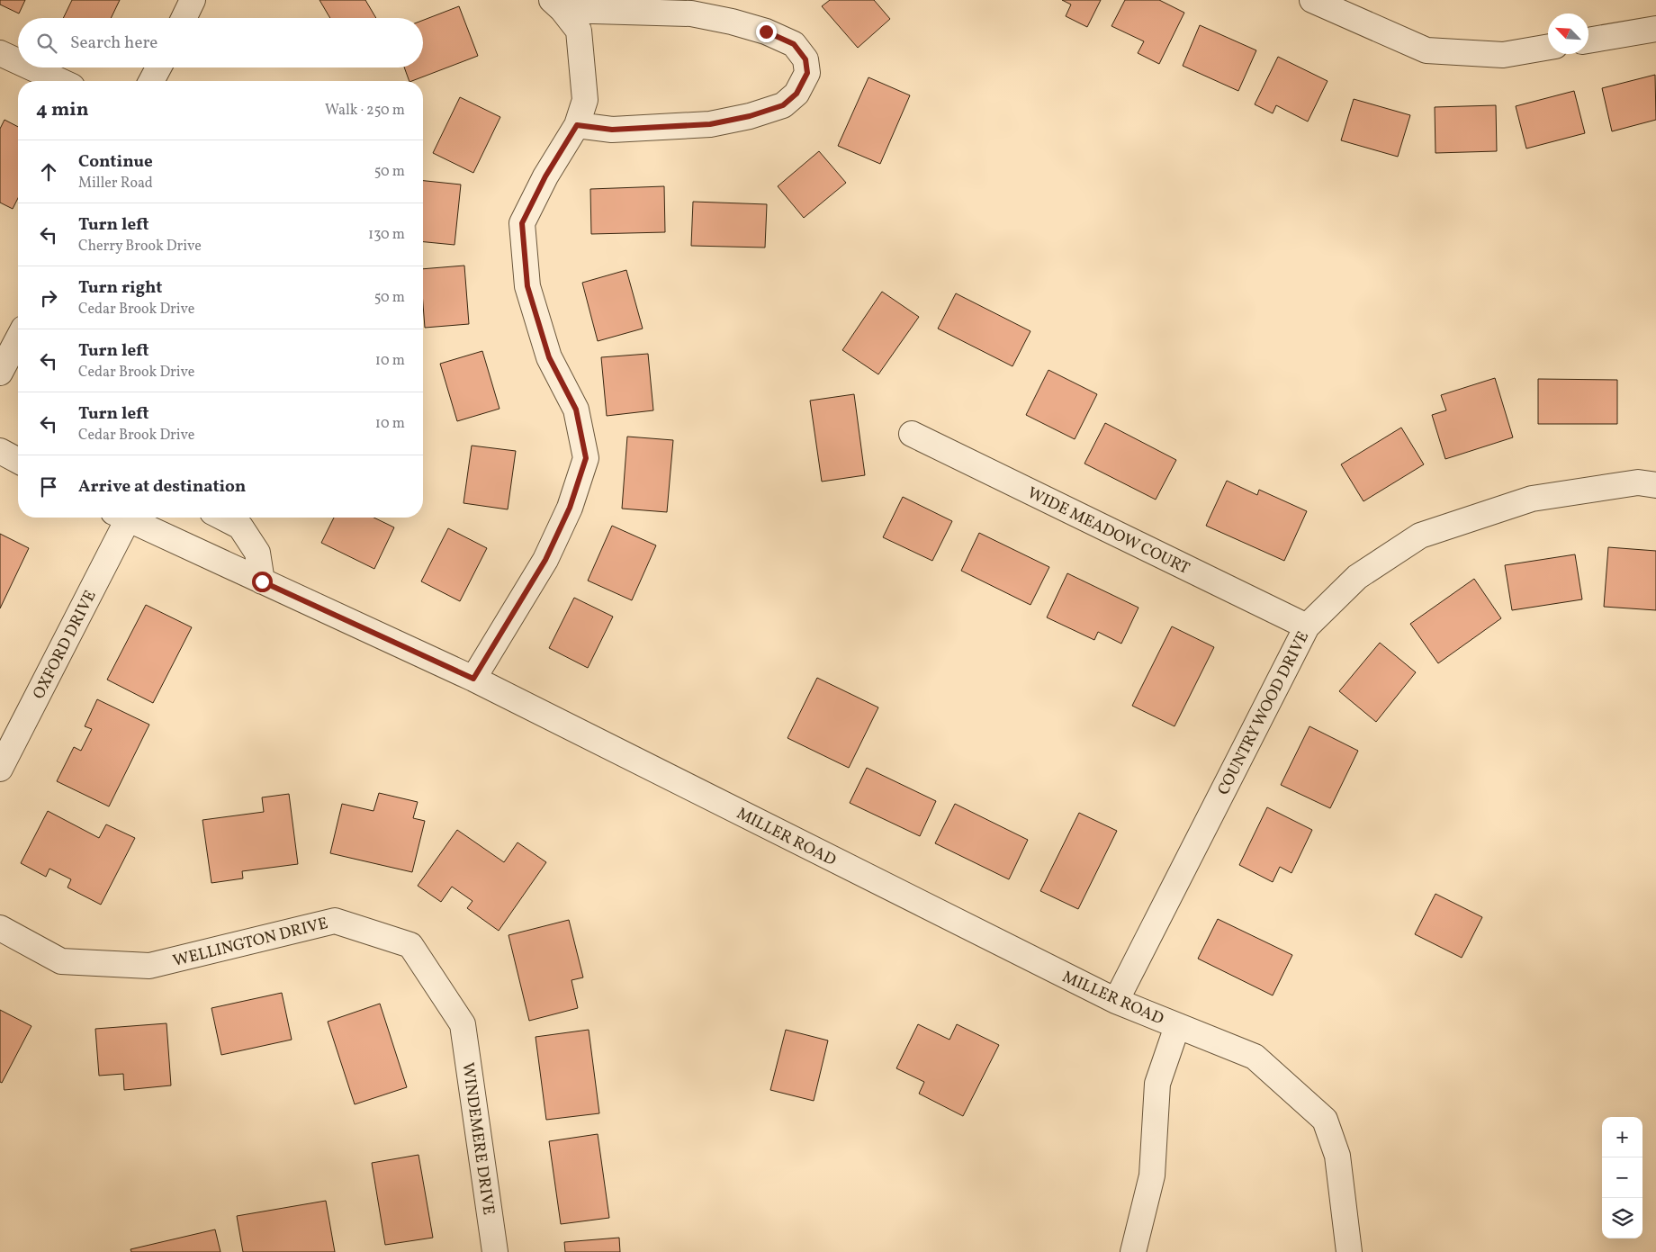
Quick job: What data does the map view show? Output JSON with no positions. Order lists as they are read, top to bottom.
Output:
{
  "streets": {
    "street": [
      "WIDE MEADOW COURT",
      "OXFORD DRIVE",
      "COUNTRY WOOD DRIVE",
      "MILLER ROAD",
      "WELLINGTON DRIVE",
      "WINDEMERE DRIVE"
    ]
  },
  "crossings": [
    ["WIDE MEADOW COURT", "COUNTRY WOOD DRIVE"],
    ["COUNTRY WOOD DRIVE", "MILLER ROAD"],
    ["WELLINGTON DRIVE", "WINDEMERE DRIVE"]
  ],
  "north": "top left",
  "page": {
    "search": "Search here",
    "heading": ["4 min", "Walk · 250 m"],
    "list": [
      ["Continue", "Miller Road", "50 m"],
      ["Turn left", "Cherry Brook Drive", "130 m"],
      ["Turn right", "Cedar Brook Drive", "50 m"],
      ["Turn left", "Cedar Brook Drive", "10 m"],
      ["Turn left", "Cedar Brook Drive", "10 m"],
      "Arrive at destination"
    ],
    "map_buttons": ["+", "−"]
  }
}
